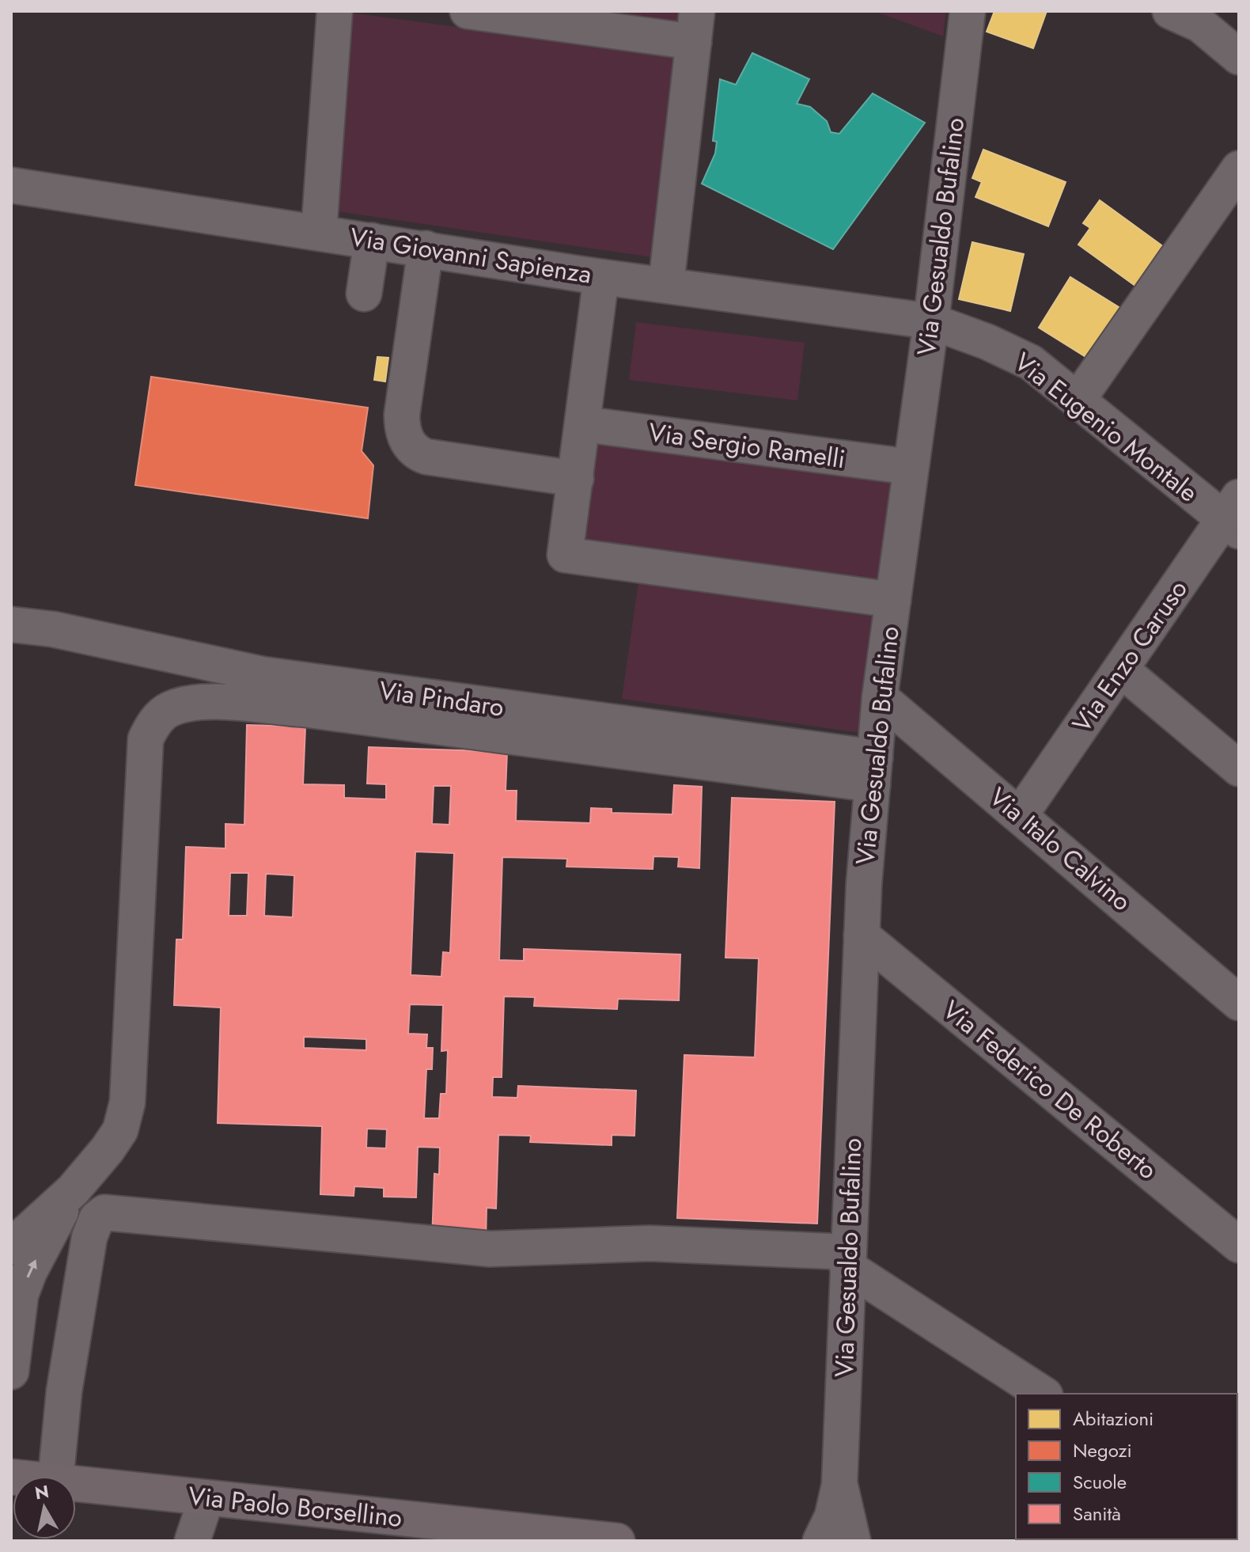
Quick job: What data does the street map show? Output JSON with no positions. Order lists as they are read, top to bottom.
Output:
{
  "streets": {
    "main road": ["Via Paolo Borsellino"],
    "street": [
      "Via Gesualdo Bufalino",
      "Via Giovanni Sapienza",
      "Via Eugenio Montale",
      "Via Sergio Ramelli",
      "Via Enzo Caruso",
      "Via Pindaro",
      "Via Italo Calvino",
      "Via Federico De Roberto"
    ]
  },
  "crossings": [
    ["Via Gesualdo Bufalino", "Via Giovanni Sapienza"],
    ["Via Gesualdo Bufalino", "Via Eugenio Montale"],
    ["Via Gesualdo Bufalino", "Via Sergio Ramelli"],
    ["Via Gesualdo Bufalino", "Via Pindaro"],
    ["Via Gesualdo Bufalino", "Via Italo Calvino"],
    ["Via Gesualdo Bufalino", "Via Federico De Roberto"],
    ["Via Giovanni Sapienza", "Via Eugenio Montale"],
    ["Via Eugenio Montale", "Via Enzo Caruso"],
    ["Via Enzo Caruso", "Via Italo Calvino"]
  ],
  "legend": [
    "Abitazioni",
    "Negozi",
    "Scuole",
    "Sanità"
  ],
  "north": "top"
}
